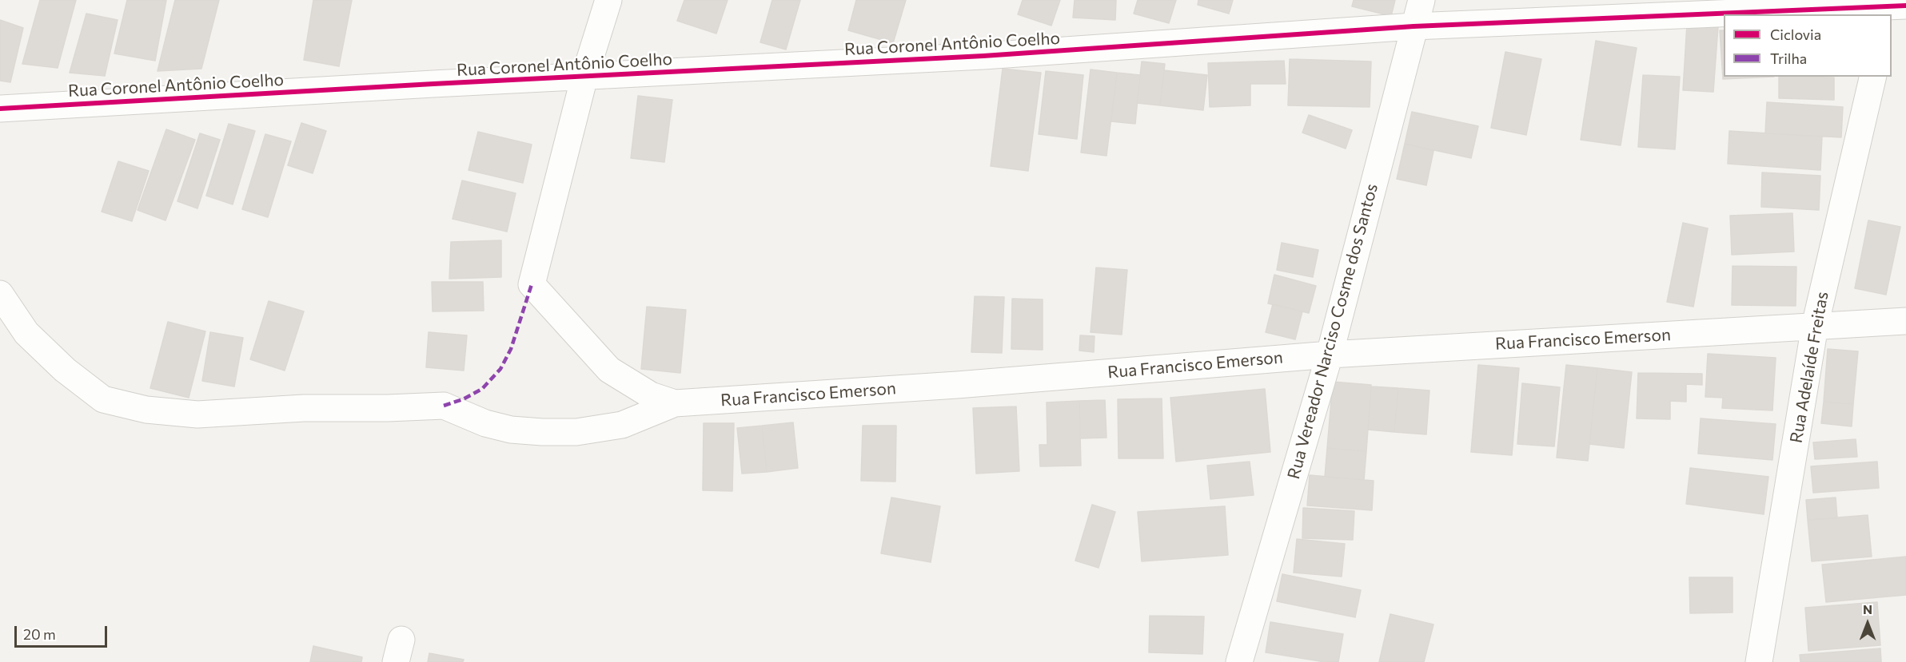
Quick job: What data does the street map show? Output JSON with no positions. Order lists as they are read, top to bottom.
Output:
{
  "streets": {
    "street": [
      "Rua Coronel Antônio Coelho",
      "Rua Vereador Narciso Cosme dos Santos",
      "Rua Francisco Emerson",
      "Rua Adelaíde Freitas"
    ]
  },
  "crossings": [
    ["Rua Coronel Antônio Coelho", "Rua Vereador Narciso Cosme dos Santos"],
    ["Rua Coronel Antônio Coelho", "Rua Francisco Emerson"],
    ["Rua Vereador Narciso Cosme dos Santos", "Rua Francisco Emerson"],
    ["Rua Francisco Emerson", "Rua Adelaíde Freitas"]
  ],
  "legend": ["Ciclovia", "Trilha"],
  "scale_bar": "20 m",
  "north": "top"
}
